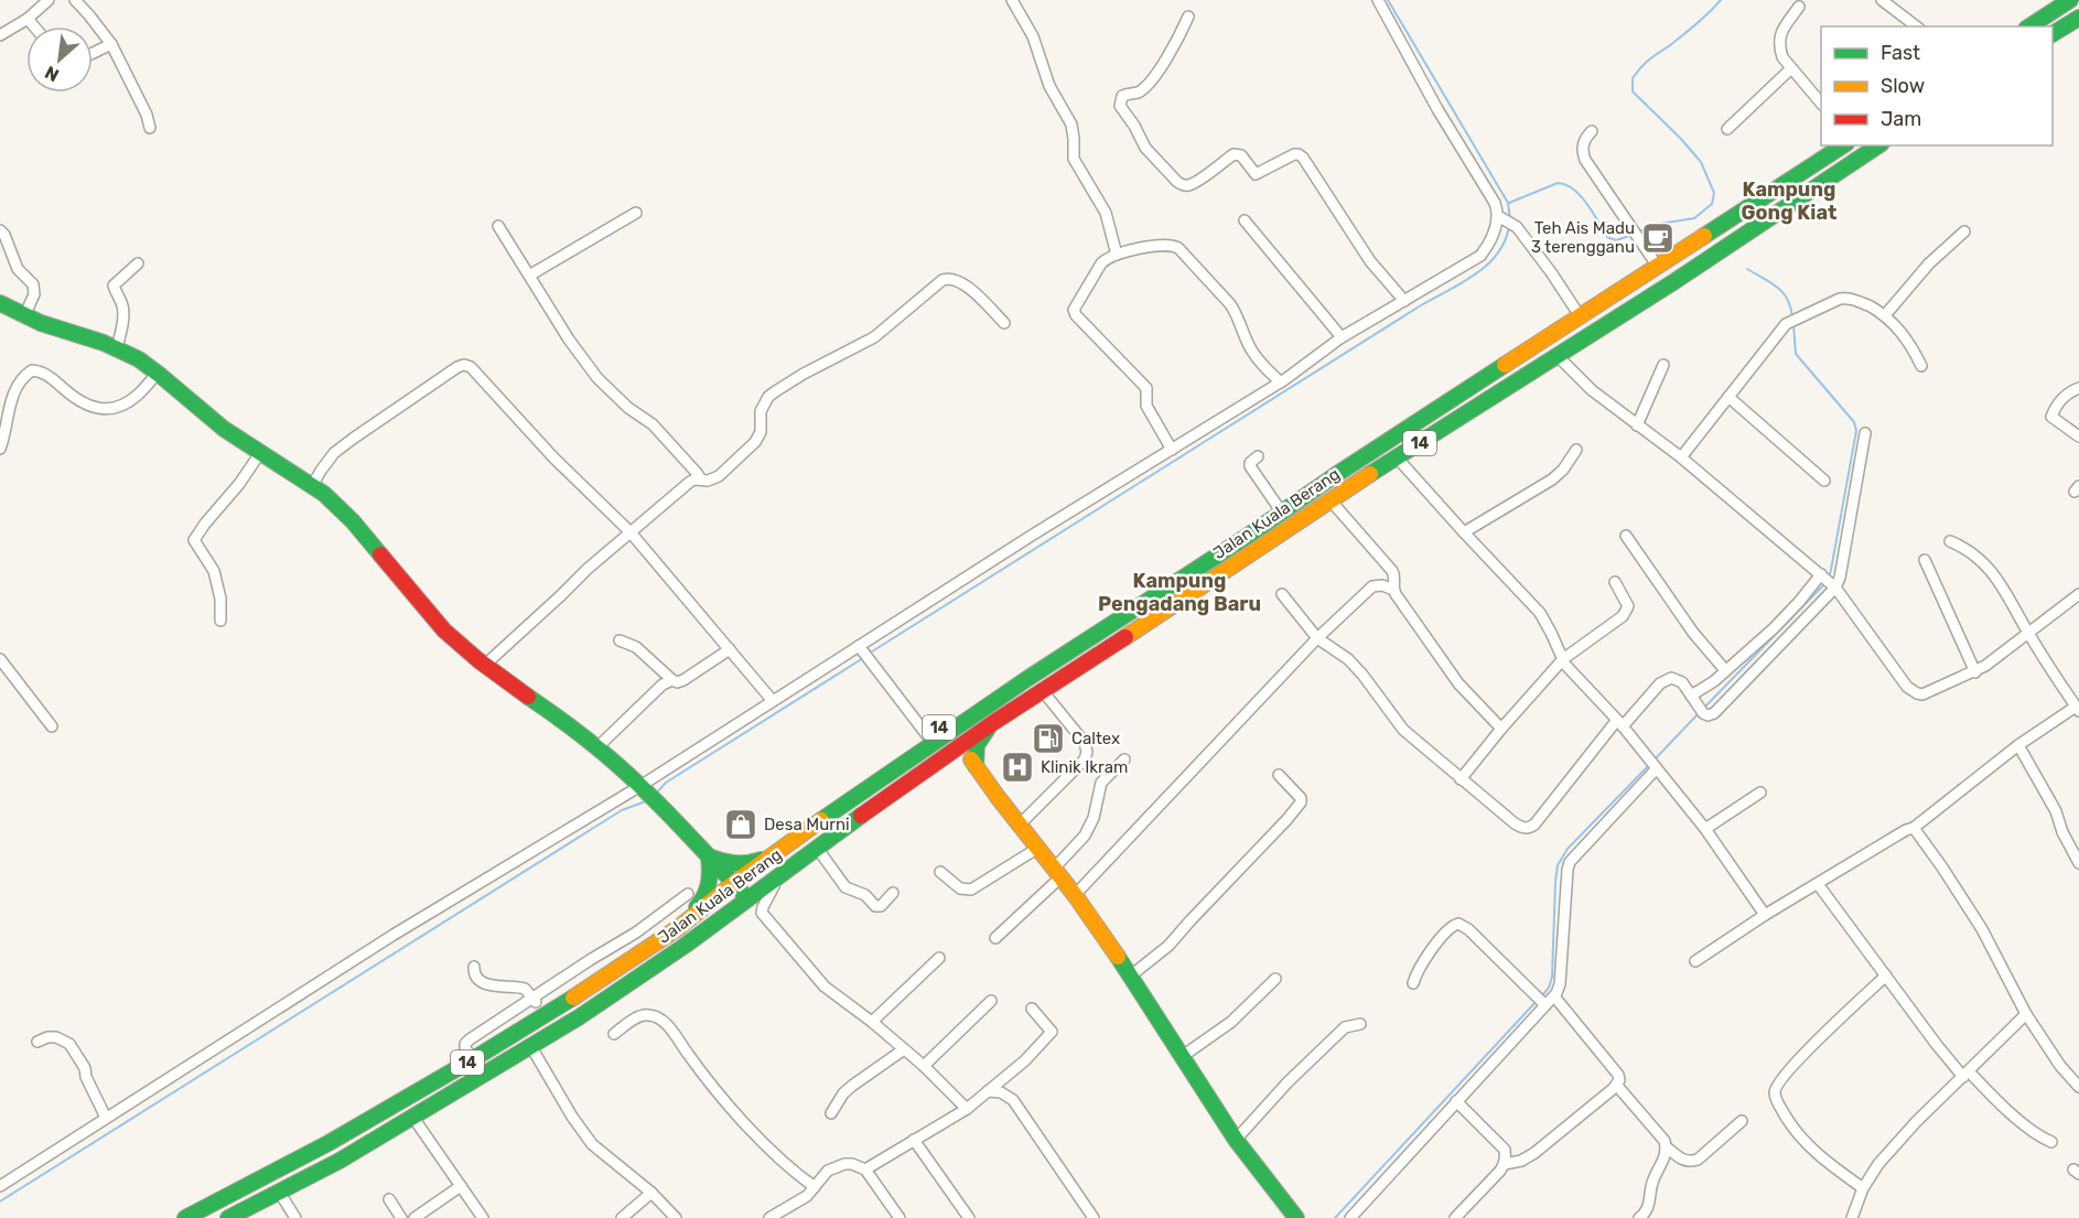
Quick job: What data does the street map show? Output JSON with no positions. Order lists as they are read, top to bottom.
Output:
{
  "streets": {
    "main road": ["14", "Jalan Kuala Berang"]
  },
  "districts": ["Kampung Gong Kiat", "Kampung Pengadang Baru"],
  "places": {
    "cafe": ["Teh Ais Madu 3 terengganu"],
    "fuel station": ["Caltex"],
    "hospital": ["Klinik Ikram"],
    "shop": ["Desa Murni"]
  },
  "legend": ["Fast", "Slow", "Jam"],
  "north": "bottom left"
}
